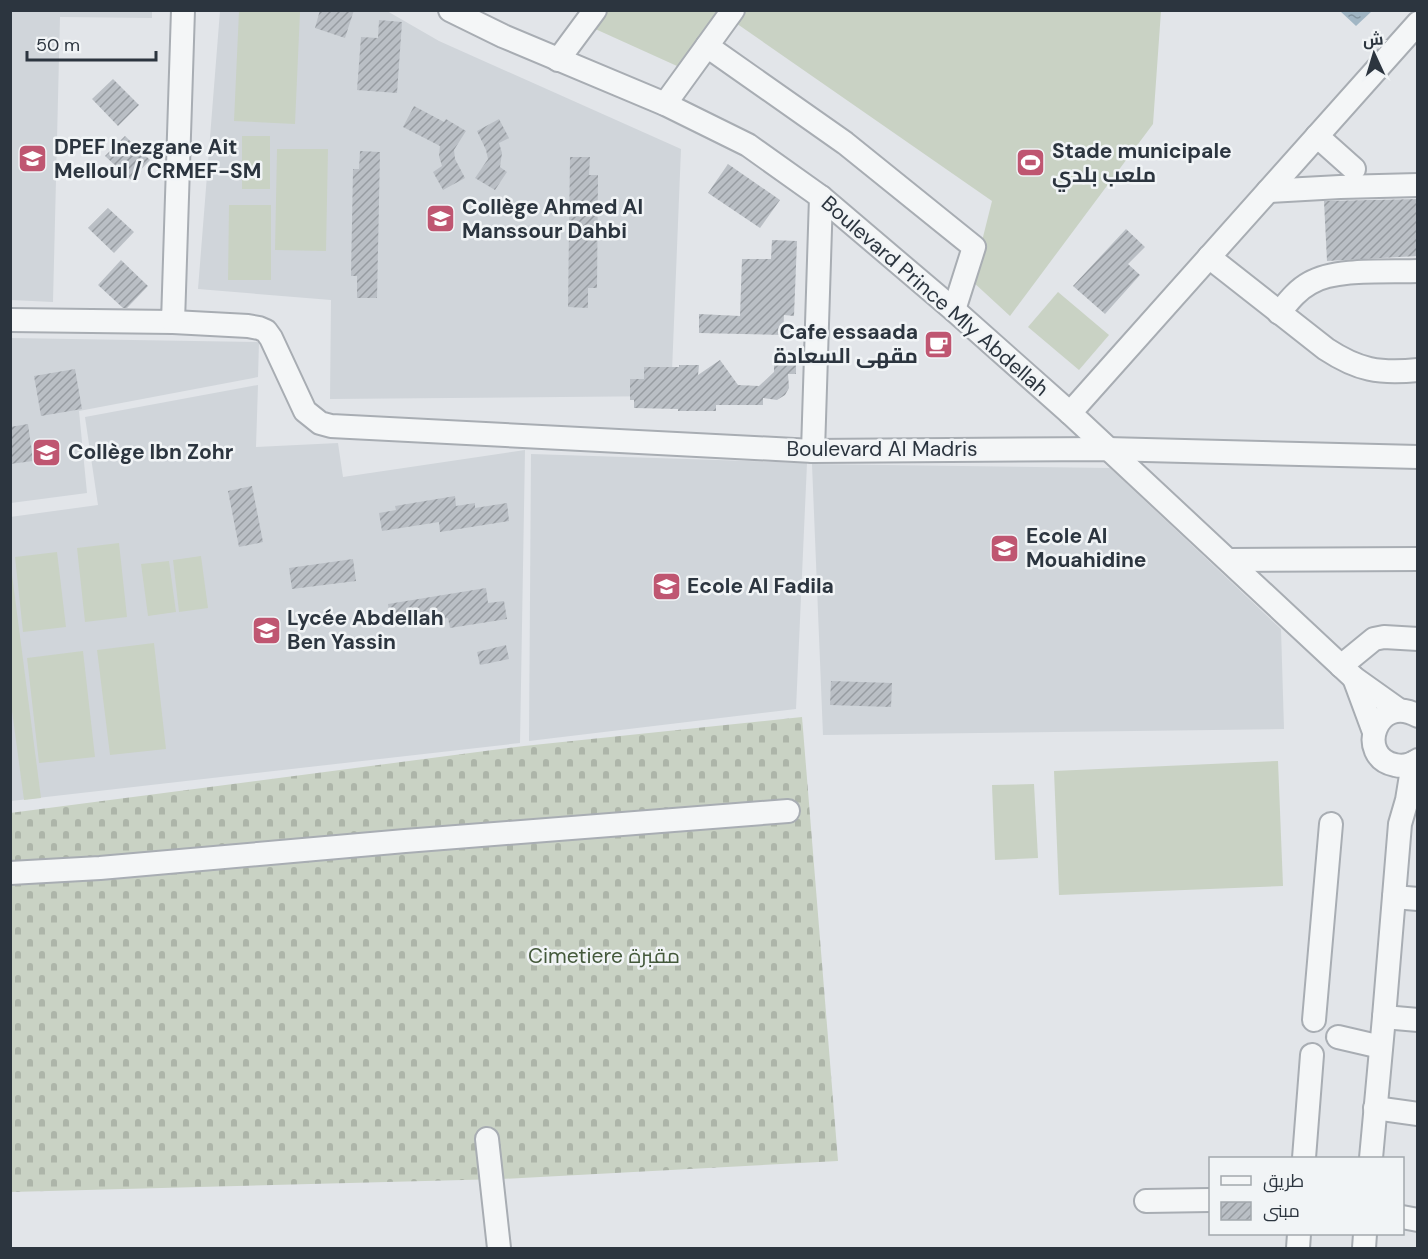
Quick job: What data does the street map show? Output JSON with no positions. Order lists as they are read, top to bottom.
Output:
{
  "streets": {
    "street": ["Boulevard Prince Mly Abdellah", "Boulevard Al Madris"]
  },
  "crossings": [
    ["Boulevard Prince Mly Abdellah", "Boulevard Al Madris"]
  ],
  "parks": ["Cimetiere مقبرة"],
  "places": {
    "school or university": [
      "DPEF Inezgane Ait Melloul / CRMEF-SM",
      "Collège Ahmed Al Manssour Dahbi",
      "Collège Ibn Zohr",
      "Ecole Al Mouahidine",
      "Ecole Al Fadila",
      "Lycée Abdellah Ben Yassin"
    ],
    "sports": ["Stade municipale ملعب بلدي"],
    "cafe": ["Cafe essaada مقهى السعادة"]
  },
  "legend": ["طريق", "مبنى"],
  "scale_bar": "50 m",
  "north": "top"
}
